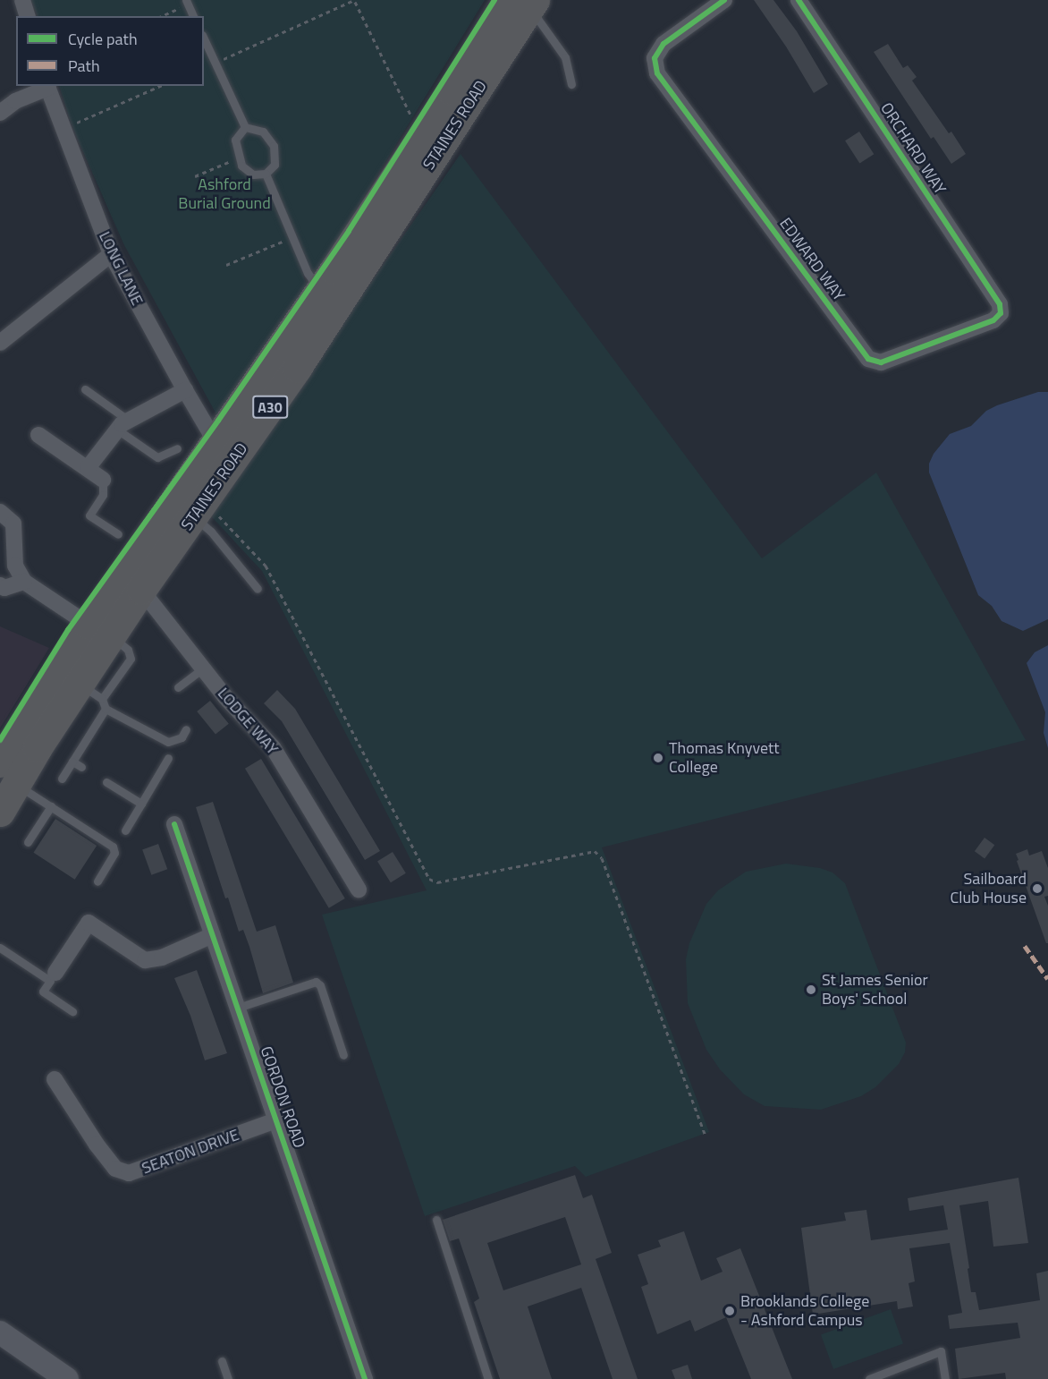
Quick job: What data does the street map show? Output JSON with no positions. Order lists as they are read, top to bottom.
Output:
{
  "streets": {
    "highway": ["STAINES ROAD", "A30"],
    "street": [
      "ORCHARD WAY",
      "EDWARD WAY",
      "LONG LANE",
      "LODGE WAY",
      "GORDON ROAD",
      "SEATON DRIVE"
    ]
  },
  "crossings": [
    ["STAINES ROAD", "LONG LANE"],
    ["STAINES ROAD", "LODGE WAY"],
    ["ORCHARD WAY", "EDWARD WAY"],
    ["GORDON ROAD", "SEATON DRIVE"]
  ],
  "parks": ["Ashford Burial Ground"],
  "places": [
    "Thomas Knyvett College",
    "Sailboard Club House",
    "St James Senior Boys' School",
    "Brooklands College - Ashford Campus"
  ],
  "legend": ["Cycle path", "Path"]
}
